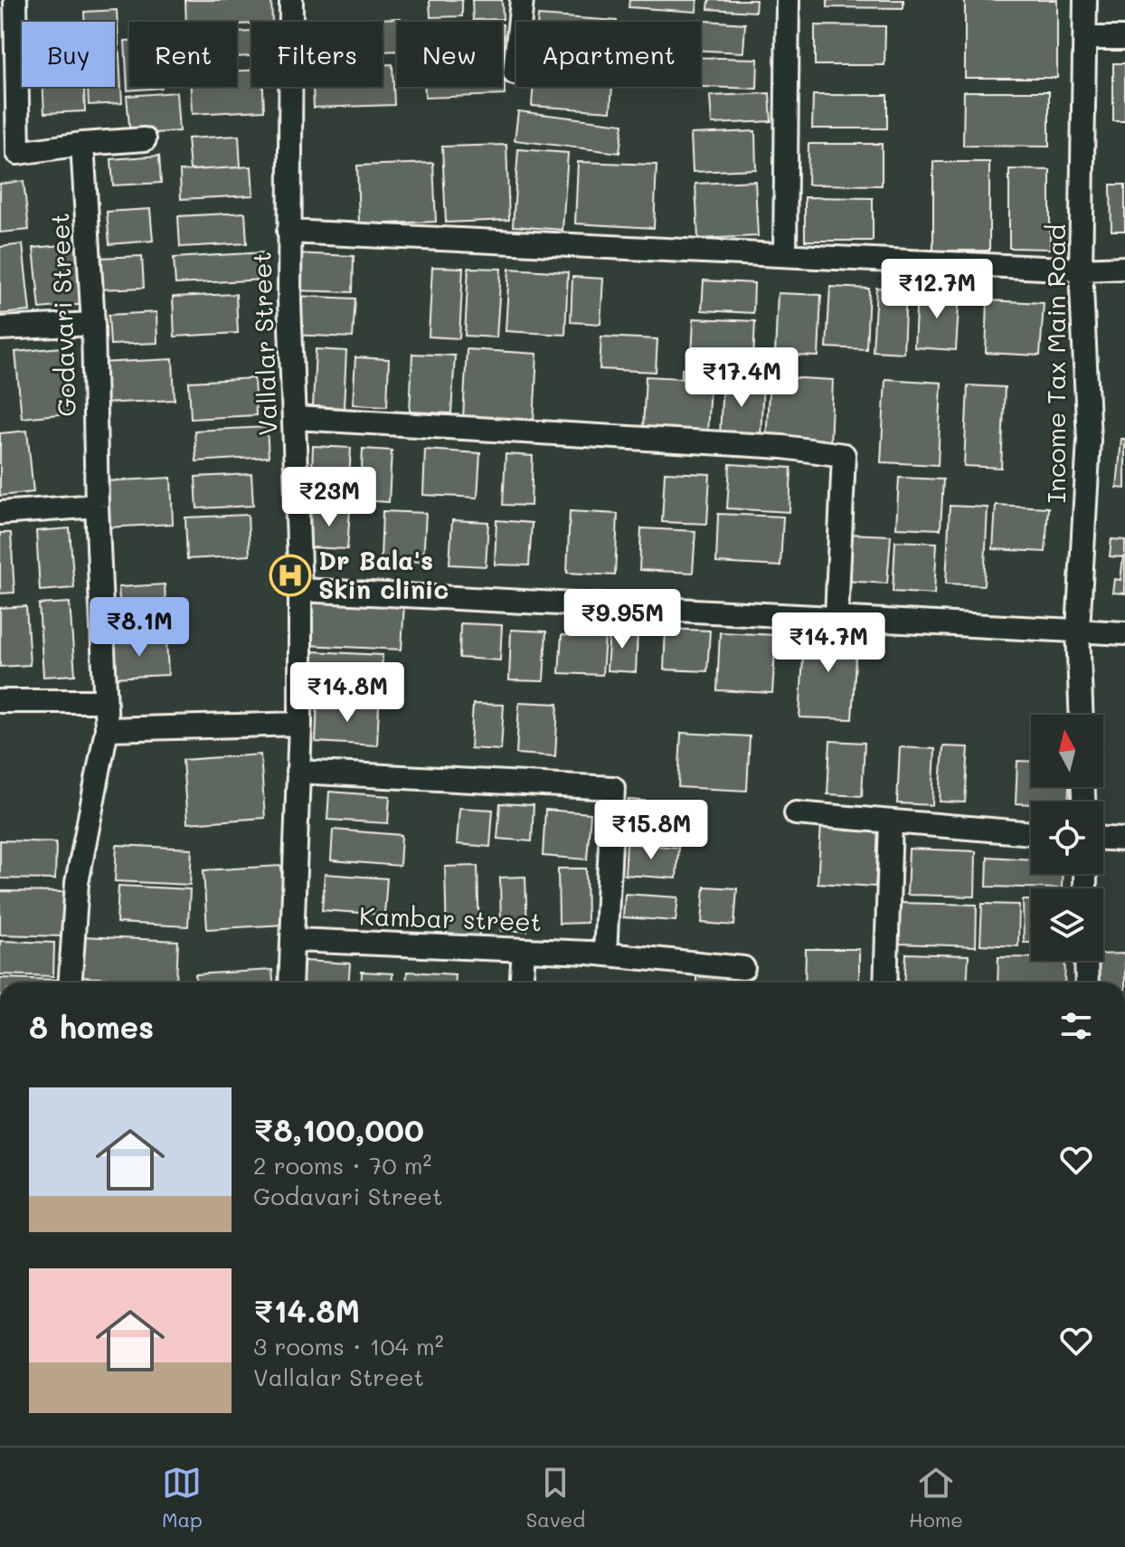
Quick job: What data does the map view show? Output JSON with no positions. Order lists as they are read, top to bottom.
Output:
{
  "streets": {
    "street": [
      "Godavari Street",
      "Vallalar Street",
      "Income Tax Main Road",
      "Kambar street"
    ]
  },
  "crossings": [
    ["Vallalar Street", "Kambar street"]
  ],
  "places": {
    "hospital": ["Dr Bala's Skin clinic"]
  },
  "north": "top",
  "page": {
    "chip": [
      "Buy",
      "Rent",
      "Filters",
      "New",
      "Apartment"
    ],
    "price": [
      "₹12.7M",
      "₹17.4M",
      "₹23M",
      "₹9.95M",
      "₹8.1M",
      "₹14.7M",
      "₹14.8M",
      "₹15.8M"
    ],
    "heading": "8 homes",
    "list": [
      {
        "name": "₹8,100,000",
        "note": "2 rooms · 70 m² · Godavari Street"
      },
      {
        "name": "₹14.8M",
        "note": "3 rooms · 104 m² · Vallalar Street"
      }
    ],
    "tabs": ["Map", "Saved", "Home"]
  }
}
